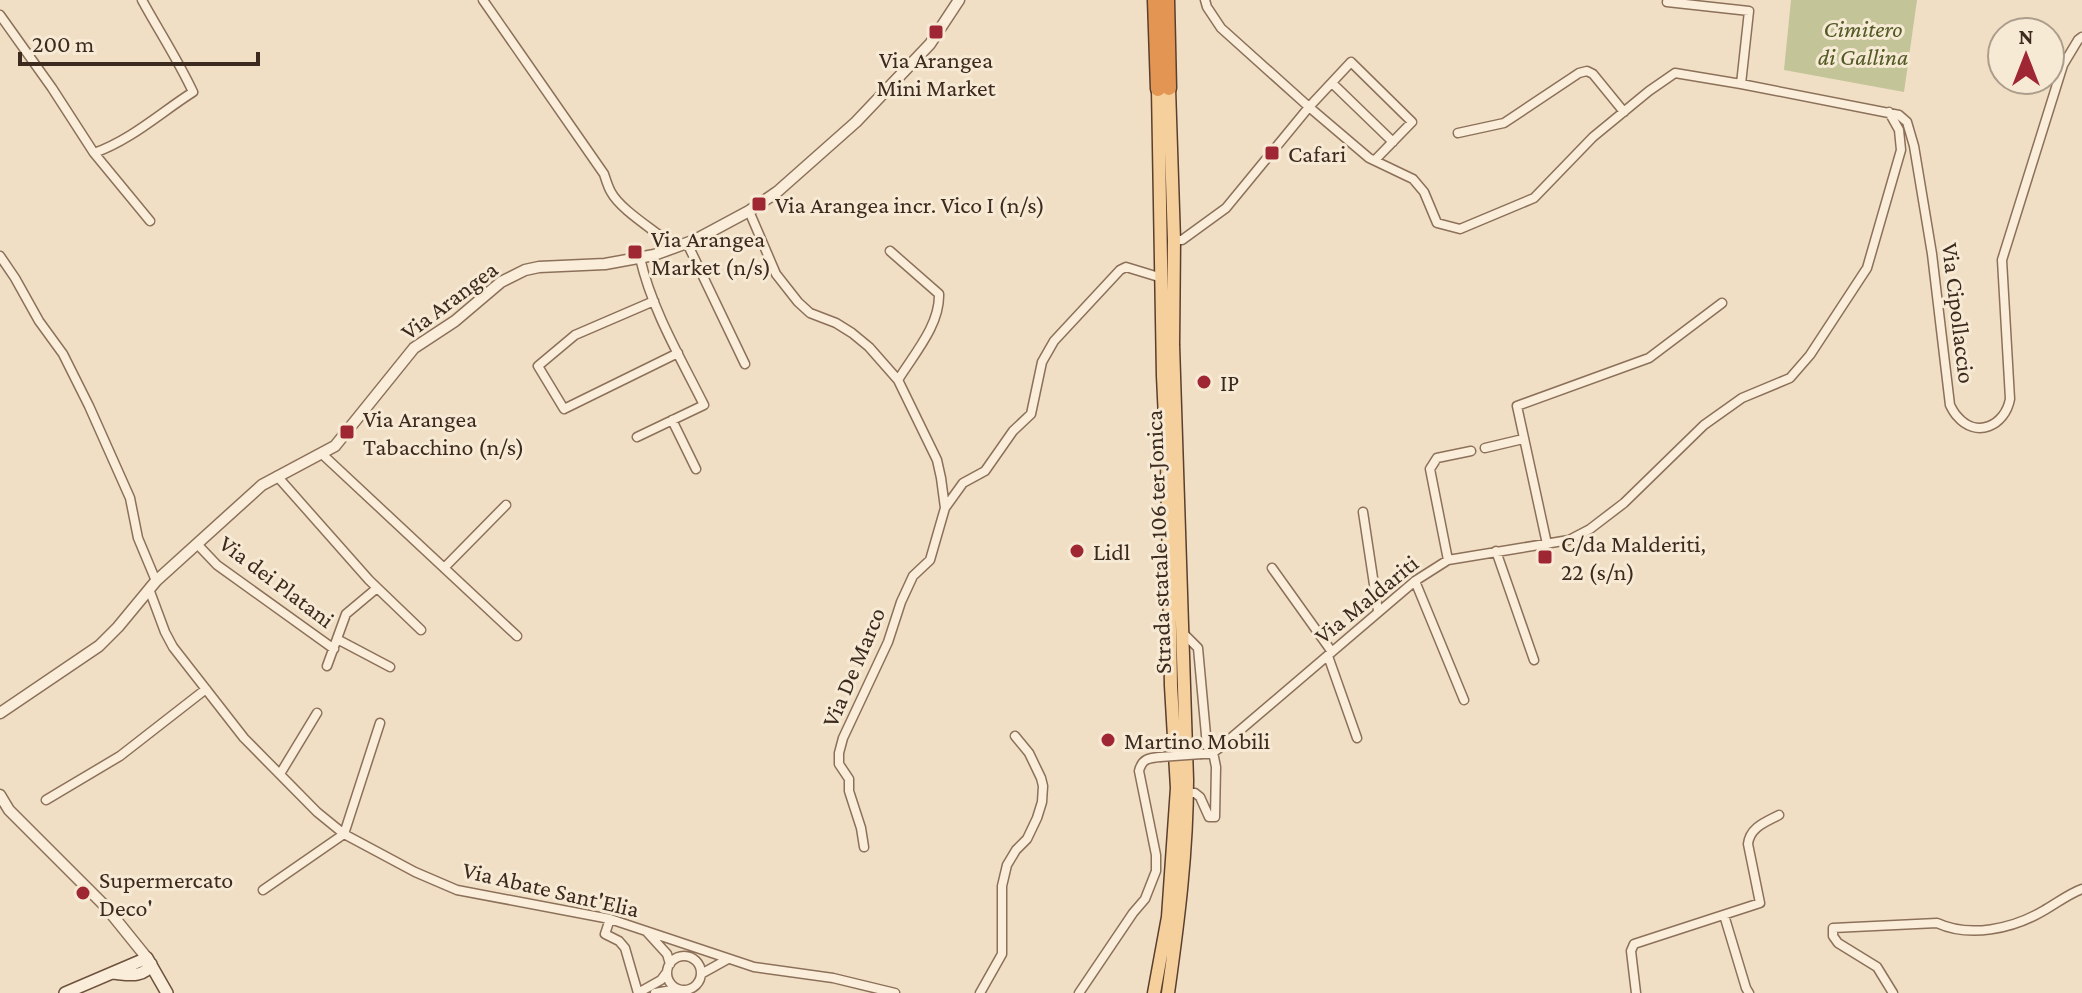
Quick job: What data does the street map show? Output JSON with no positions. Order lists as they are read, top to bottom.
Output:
{
  "streets": {
    "main road": ["Strada statale 106 ter Jonica"],
    "street": [
      "Via Arangea",
      "Via Cipollaccio",
      "Via dei Platani",
      "Via Maldariti",
      "Via De Marco",
      "Via Abate Sant'Elia"
    ]
  },
  "crossings": [
    ["Via Arangea", "Via dei Platani"],
    ["Via Arangea", "Via Abate Sant'Elia"],
    ["Via Cipollaccio", "Via Maldariti"]
  ],
  "parks": ["Cimitero di Gallina"],
  "places": {
    "transit": [
      "Via Arangea Mini Market",
      "Cafari",
      "Via Arangea incr. Vico I (n/s)",
      "Via Arangea Market (n/s)",
      "Via Arangea Tabacchino (n/s)",
      "C/da Malderiti, 22 (s/n)"
    ],
    "other": [
      "IP",
      "Lidl",
      "Martino Mobili",
      "Supermercato Deco'"
    ]
  },
  "scale_bar": "200 m",
  "north": "top"
}
